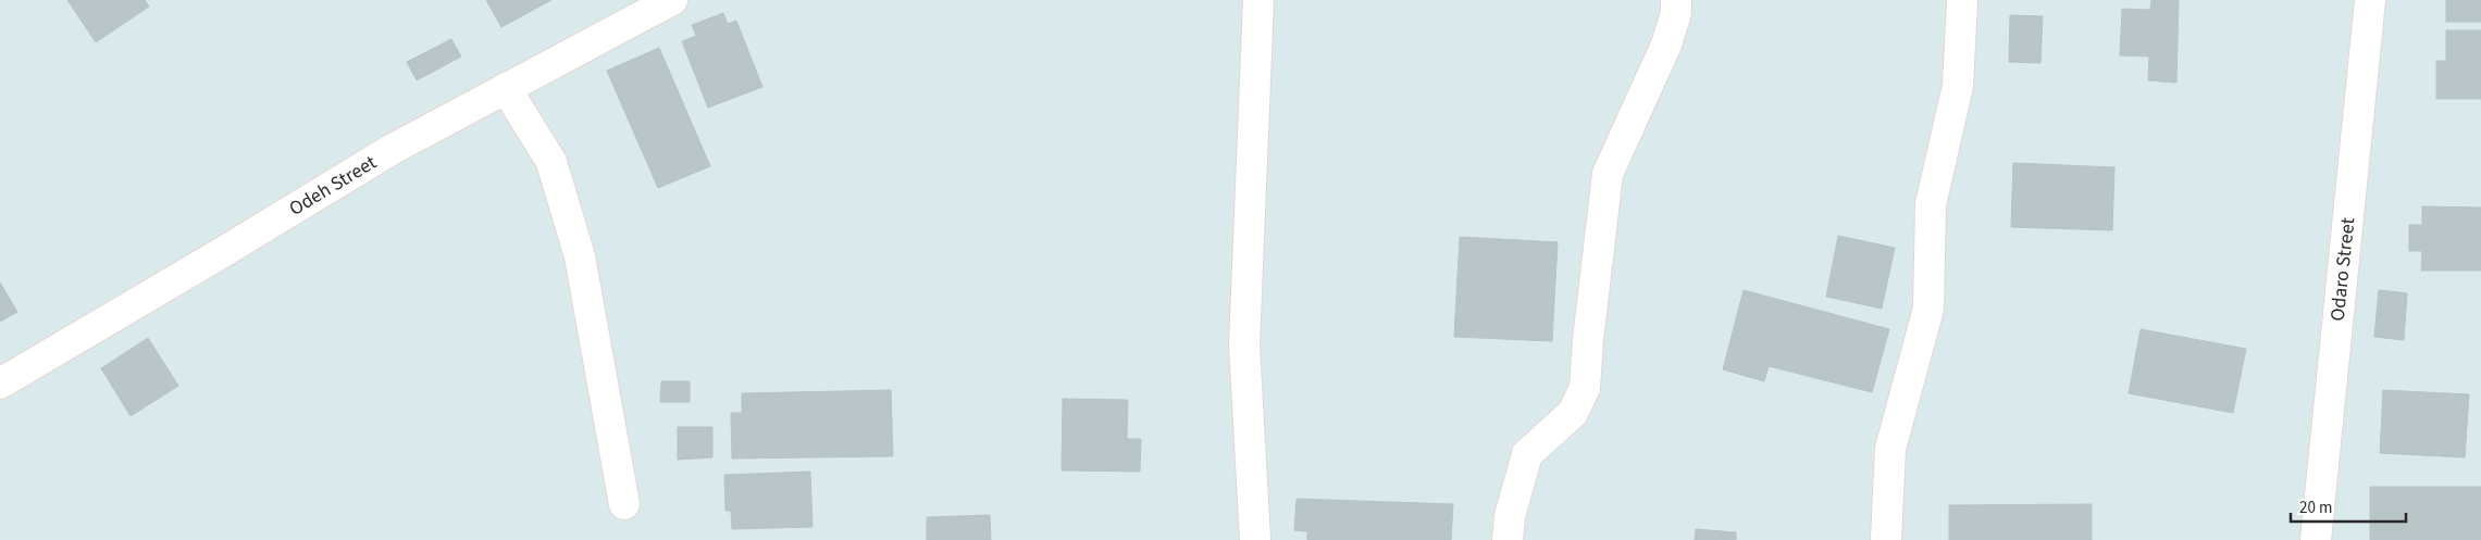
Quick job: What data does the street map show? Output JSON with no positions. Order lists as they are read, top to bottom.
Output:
{
  "streets": {
    "street": ["Odeh Street", "Odaro Street"]
  },
  "scale_bar": "20 m"
}
